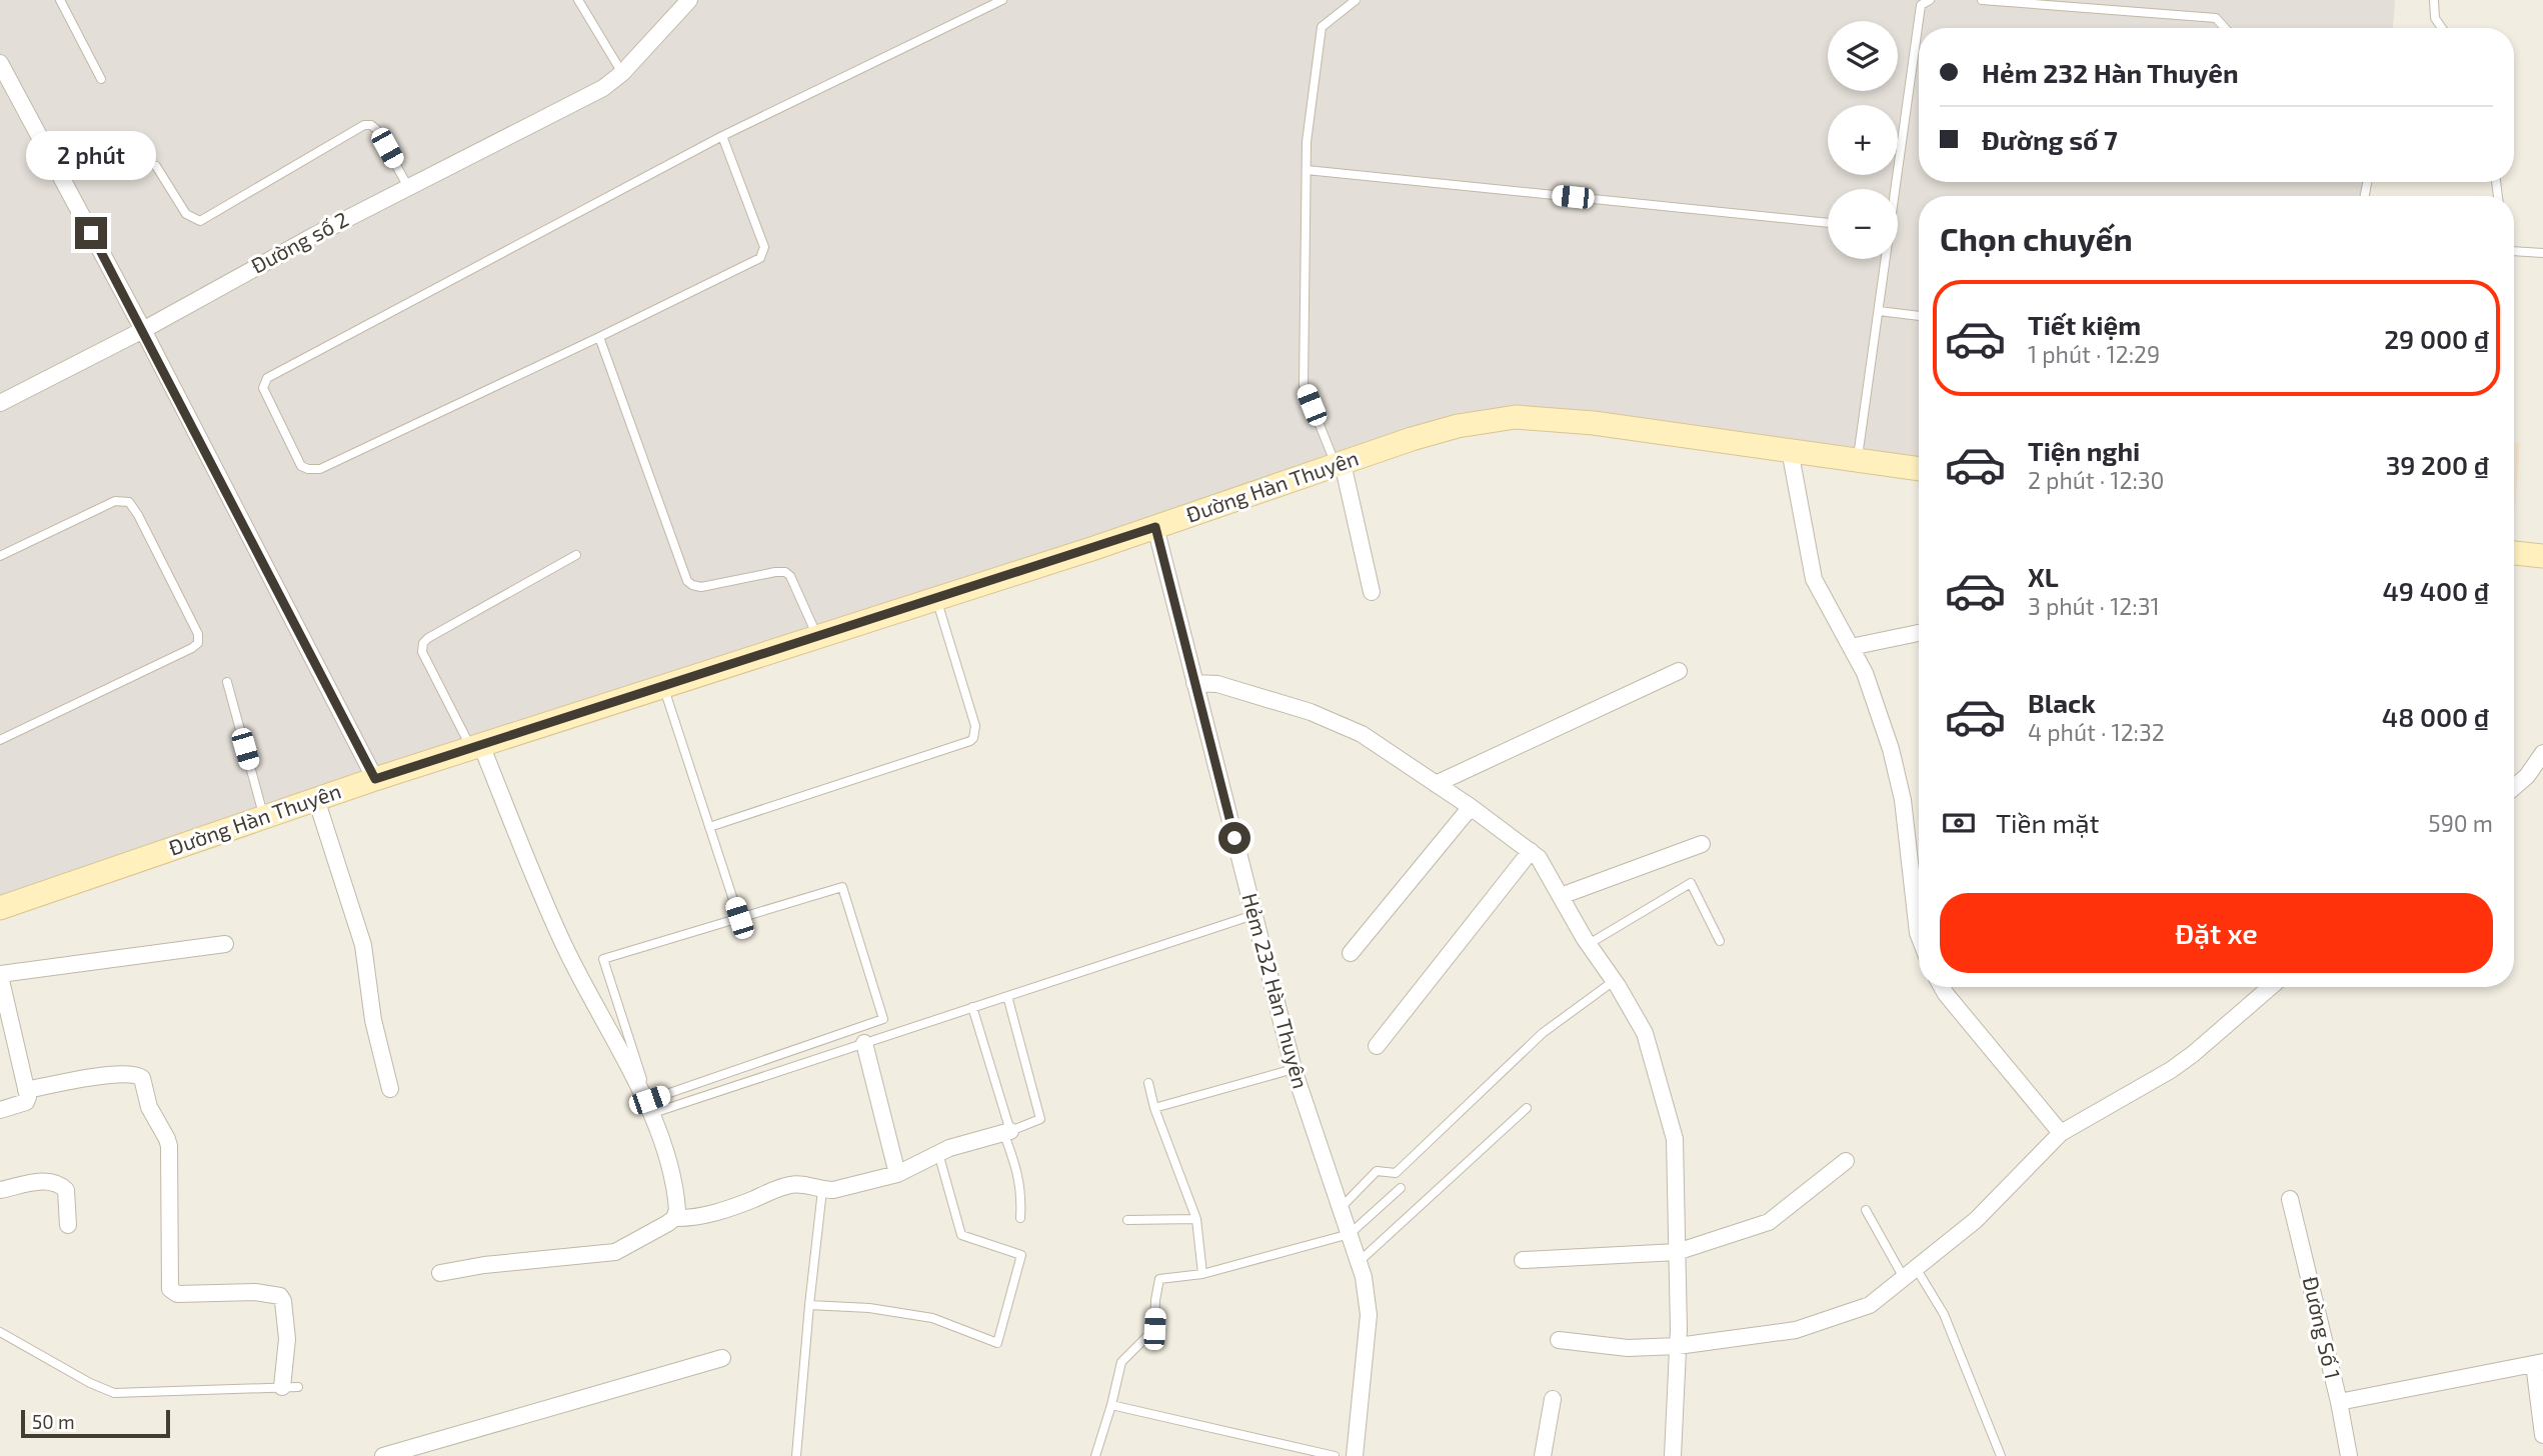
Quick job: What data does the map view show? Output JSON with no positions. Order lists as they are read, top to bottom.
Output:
{
  "streets": {
    "street": [
      "Đường số 2",
      "Đường Hàn Thuyên",
      "Hẻm 232 Hàn Thuyên",
      "Đường Số 1"
    ]
  },
  "crossings": [
    ["Đường Hàn Thuyên", "Hẻm 232 Hàn Thuyên"]
  ],
  "scale_bar": "50 m",
  "page": {
    "map_buttons": ["+", "−"],
    "banner": ["Hẻm 232 Hàn Thuyên", "Đường số 7"],
    "bubble": "2 phút",
    "heading": "Chọn chuyến",
    "list": [
      {
        "name": "Tiết kiệm",
        "note": "1 phút · 12:29",
        "value": "29 000 ₫"
      },
      {
        "name": "Tiện nghi",
        "note": "2 phút · 12:30",
        "value": "39 200 ₫"
      },
      {
        "name": "XL",
        "note": "3 phút · 12:31",
        "value": "49 400 ₫"
      },
      {
        "name": "Black",
        "note": "4 phút · 12:32",
        "value": "48 000 ₫"
      }
    ],
    "pay": ["Tiền mặt", "590 m"],
    "buttons": "Đặt xe",
    "scale": "50 m"
  }
}
